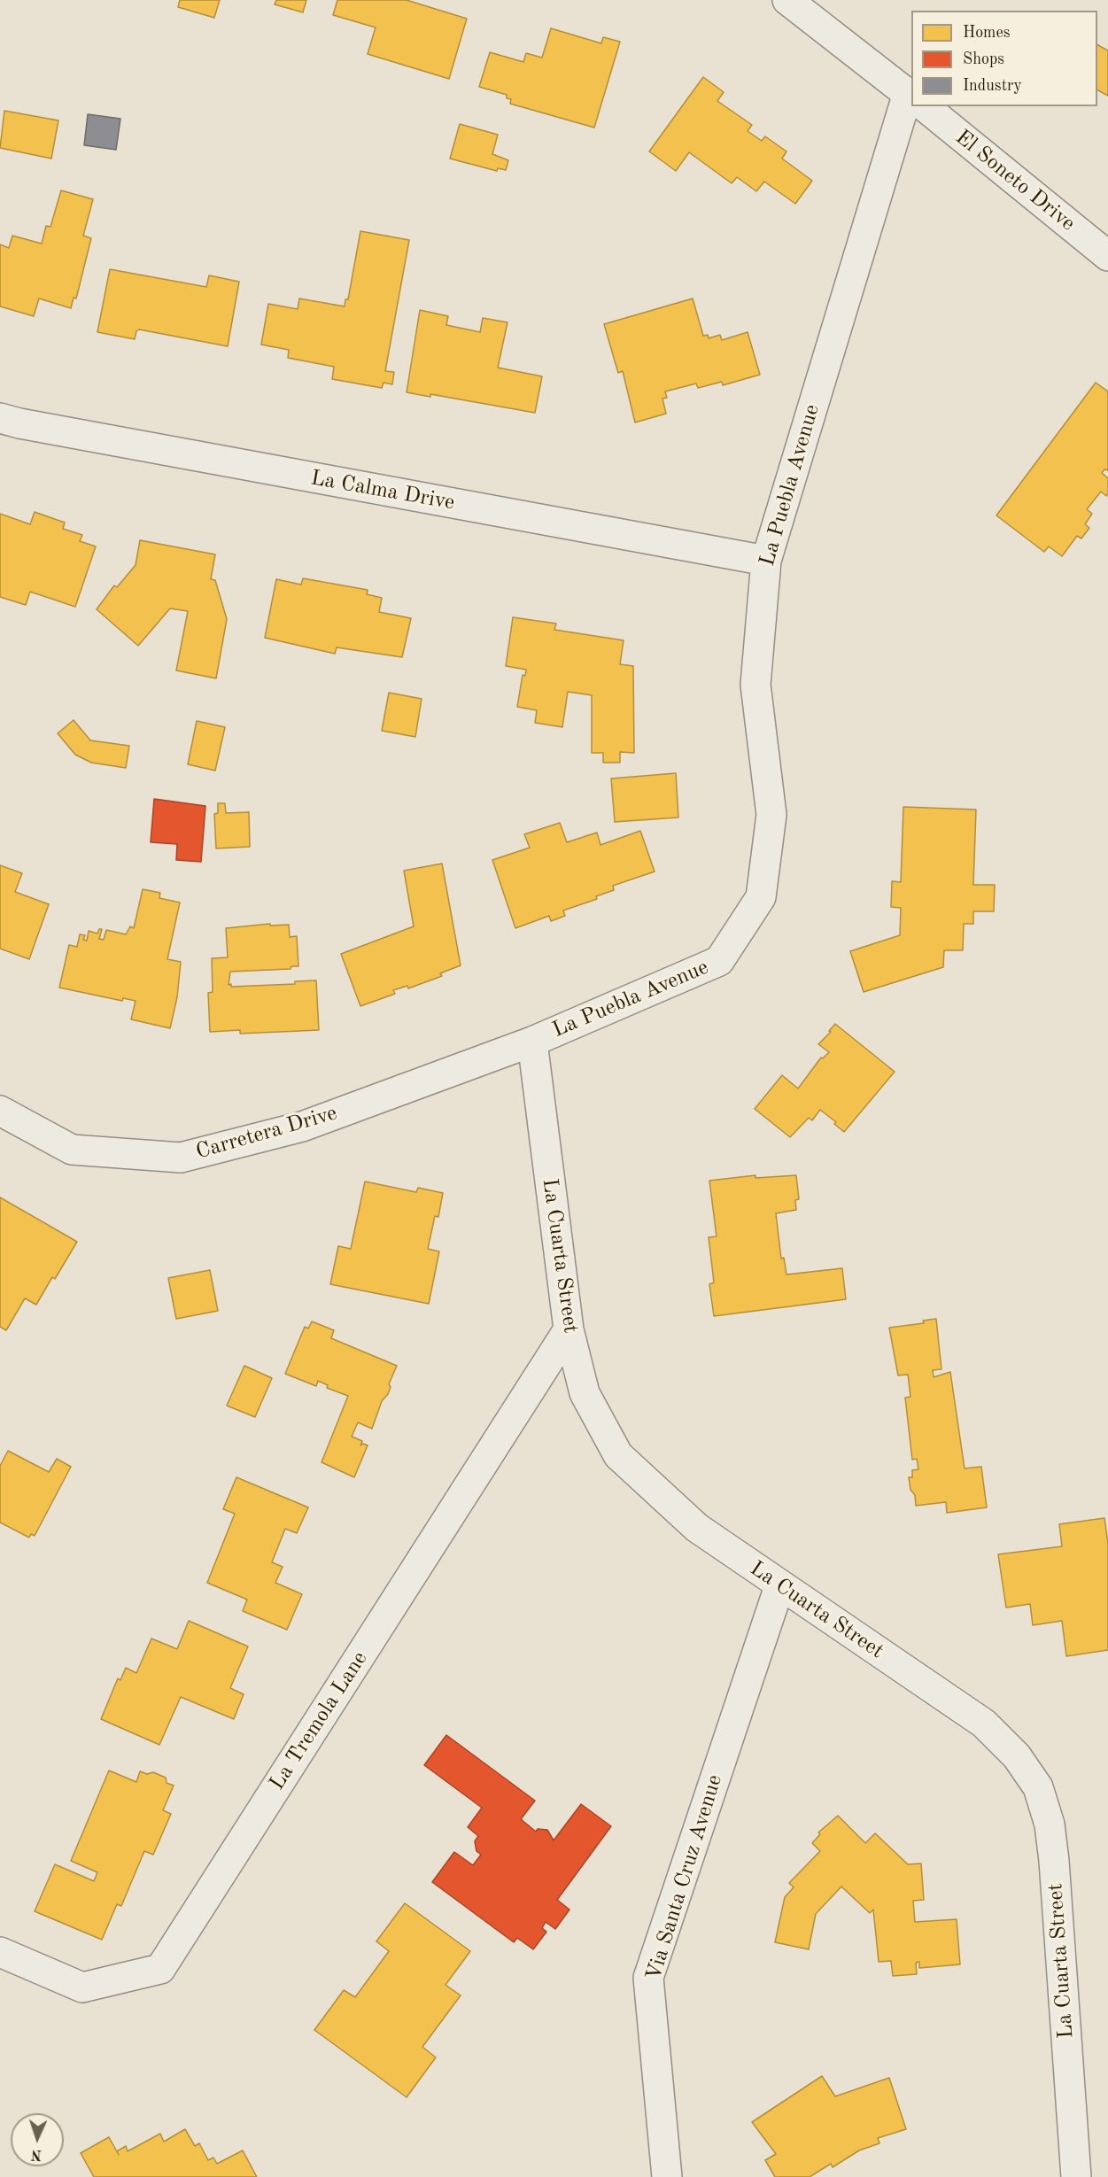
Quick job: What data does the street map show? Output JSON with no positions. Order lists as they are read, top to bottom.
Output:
{
  "streets": {
    "street": [
      "El Soneto Drive",
      "La Puebla Avenue",
      "La Calma Drive",
      "Carretera Drive",
      "La Cuarta Street",
      "La Tremola Lane",
      "Via Santa Cruz Avenue"
    ]
  },
  "crossings": [
    ["La Puebla Avenue", "La Calma Drive"],
    ["La Puebla Avenue", "Carretera Drive"],
    ["La Puebla Avenue", "La Cuarta Street"],
    ["Carretera Drive", "La Cuarta Street"],
    ["La Cuarta Street", "La Tremola Lane"],
    ["La Cuarta Street", "Via Santa Cruz Avenue"]
  ],
  "legend": ["Homes", "Shops", "Industry"],
  "north": "bottom"
}
